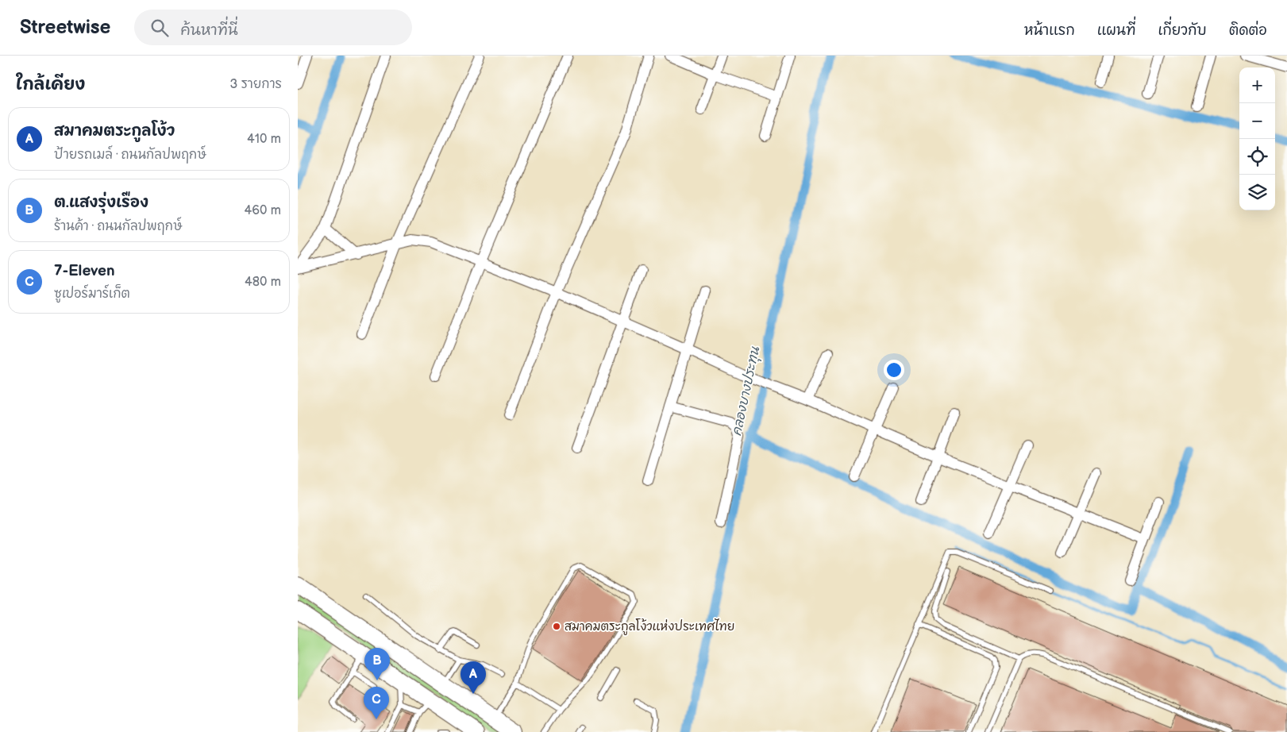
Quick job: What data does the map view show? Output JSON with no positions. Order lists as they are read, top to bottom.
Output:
{
  "water": ["คลองบางประทุน"],
  "places": ["สมาคมตระกูลโง้วแห่งประเทศไทย"],
  "page": {
    "header": "Streetwise",
    "search": "ค้นหาที่นี่",
    "nav": [
      "หน้าแรก",
      "แผนที่",
      "เกี่ยวกับ",
      "ติดต่อ"
    ],
    "heading": ["ใกล้เคียง", "3 รายการ"],
    "map_buttons": ["+", "−"],
    "list": [
      {
        "mark": "A",
        "name": "สมาคมตระกูลโง้ว",
        "note": "ป้ายรถเมล์ · ถนนกัลปพฤกษ์",
        "value": "410 m"
      },
      {
        "mark": "B",
        "name": "ต.แสงรุ่งเรือง",
        "note": "ร้านค้า · ถนนกัลปพฤกษ์",
        "value": "460 m"
      },
      {
        "mark": "C",
        "name": "7-Eleven",
        "note": "ซูเปอร์มาร์เก็ต",
        "value": "480 m"
      }
    ],
    "pins": ["B", "A", "C"]
  }
}
